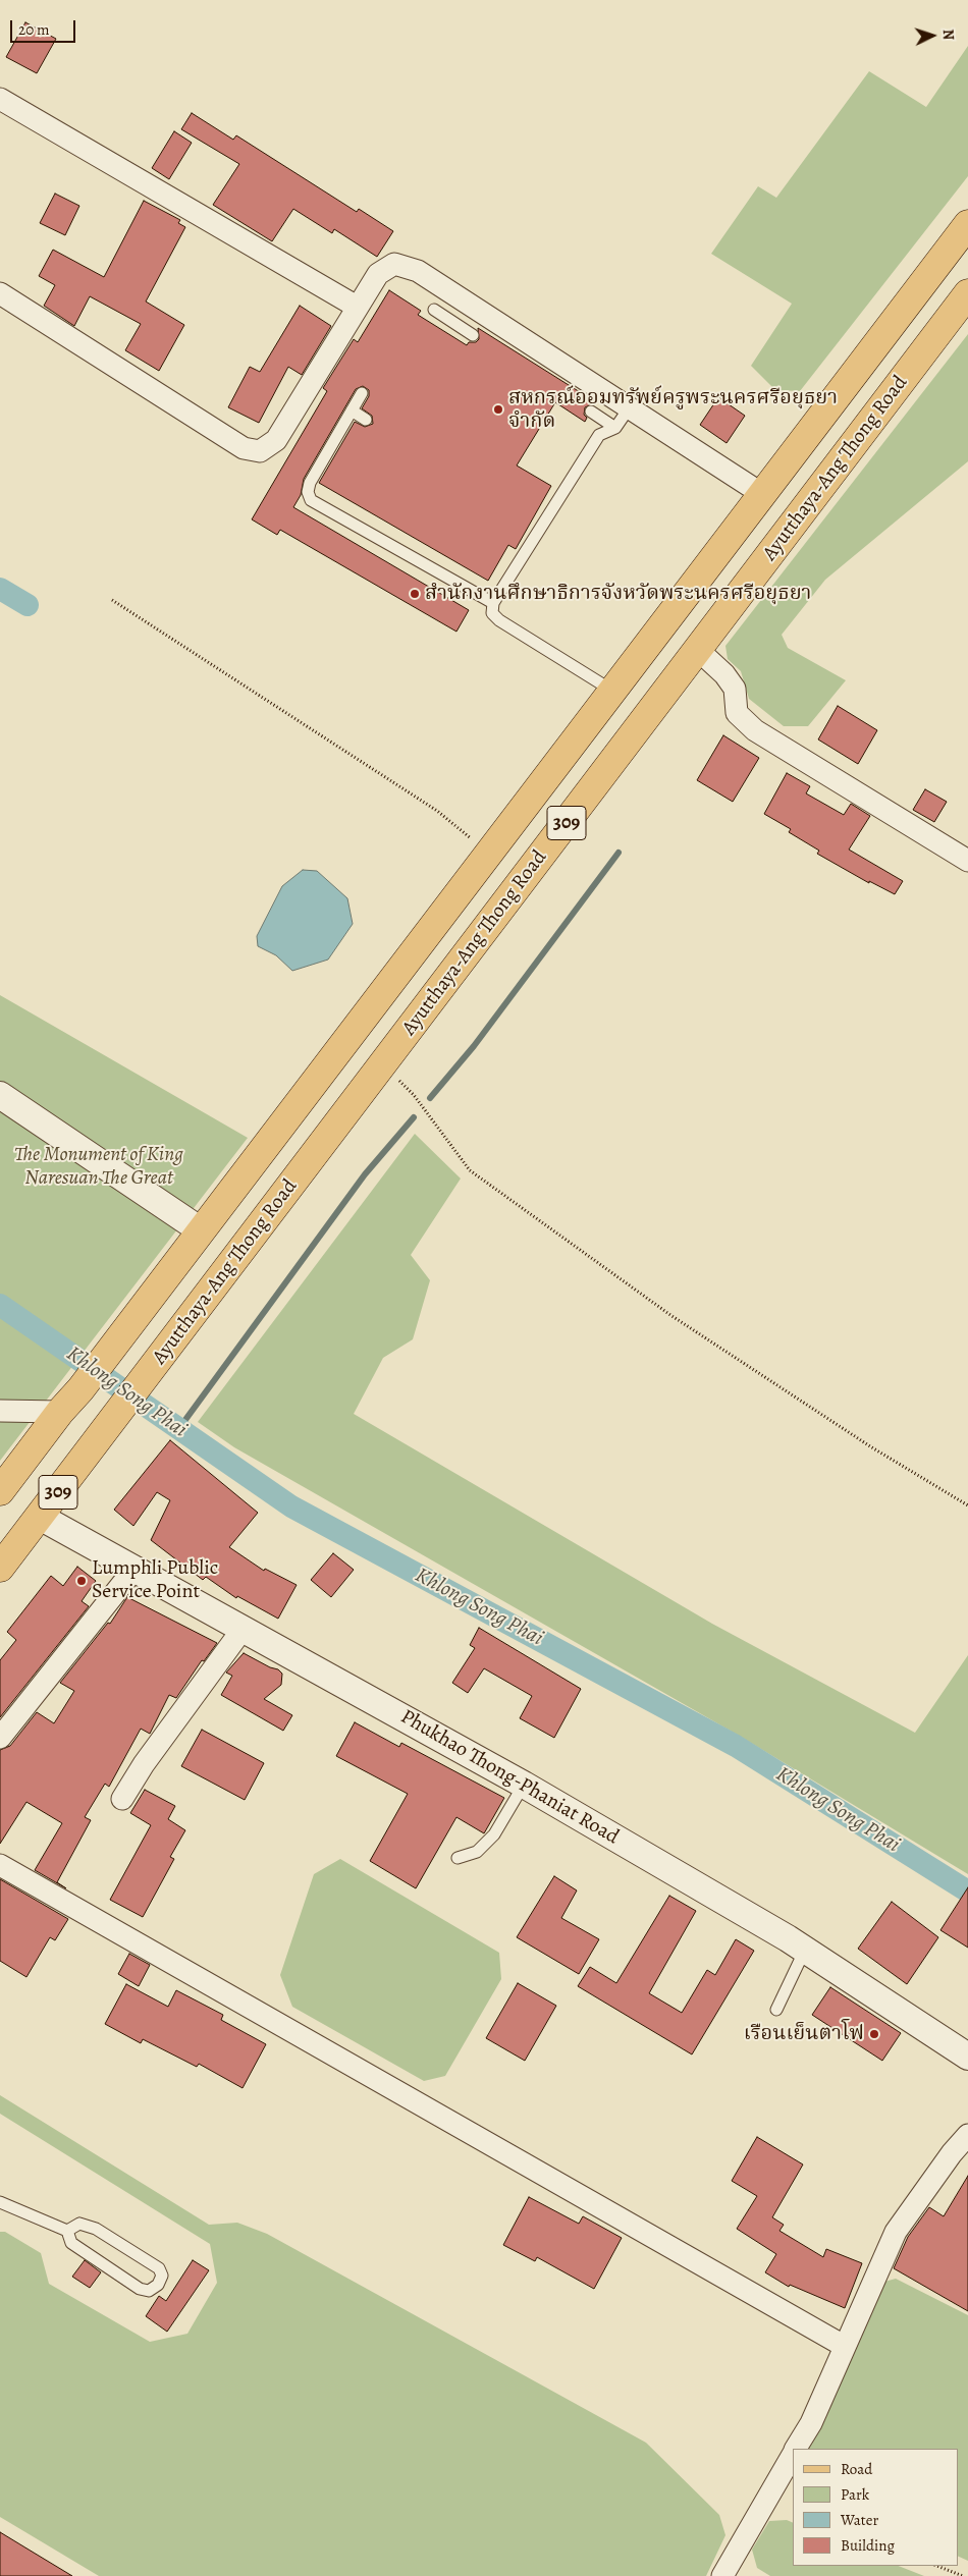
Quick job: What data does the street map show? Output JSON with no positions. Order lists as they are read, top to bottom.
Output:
{
  "streets": {
    "main road": ["Ayutthaya-Ang Thong Road", "309"],
    "street": ["Phukhao Thong-Phaniat Road"]
  },
  "crossings": [
    ["Ayutthaya-Ang Thong Road", "Phukhao Thong-Phaniat Road"]
  ],
  "water": ["Khlong Song Phai"],
  "parks": ["The Monument of King Naresuan The Great"],
  "places": [
    "สหกรณ์ออมทรัพย์ครูพระนครศรีอยุธยา จำกัด",
    "สำนักงานศึกษาธิการจังหวัดพระนครศรีอยุธยา",
    "Lumphli Public Service Point",
    "เรือนเย็นตาโฟ"
  ],
  "legend": [
    "Road",
    "Park",
    "Water",
    "Building"
  ],
  "scale_bar": "20 m",
  "north": "right"
}
